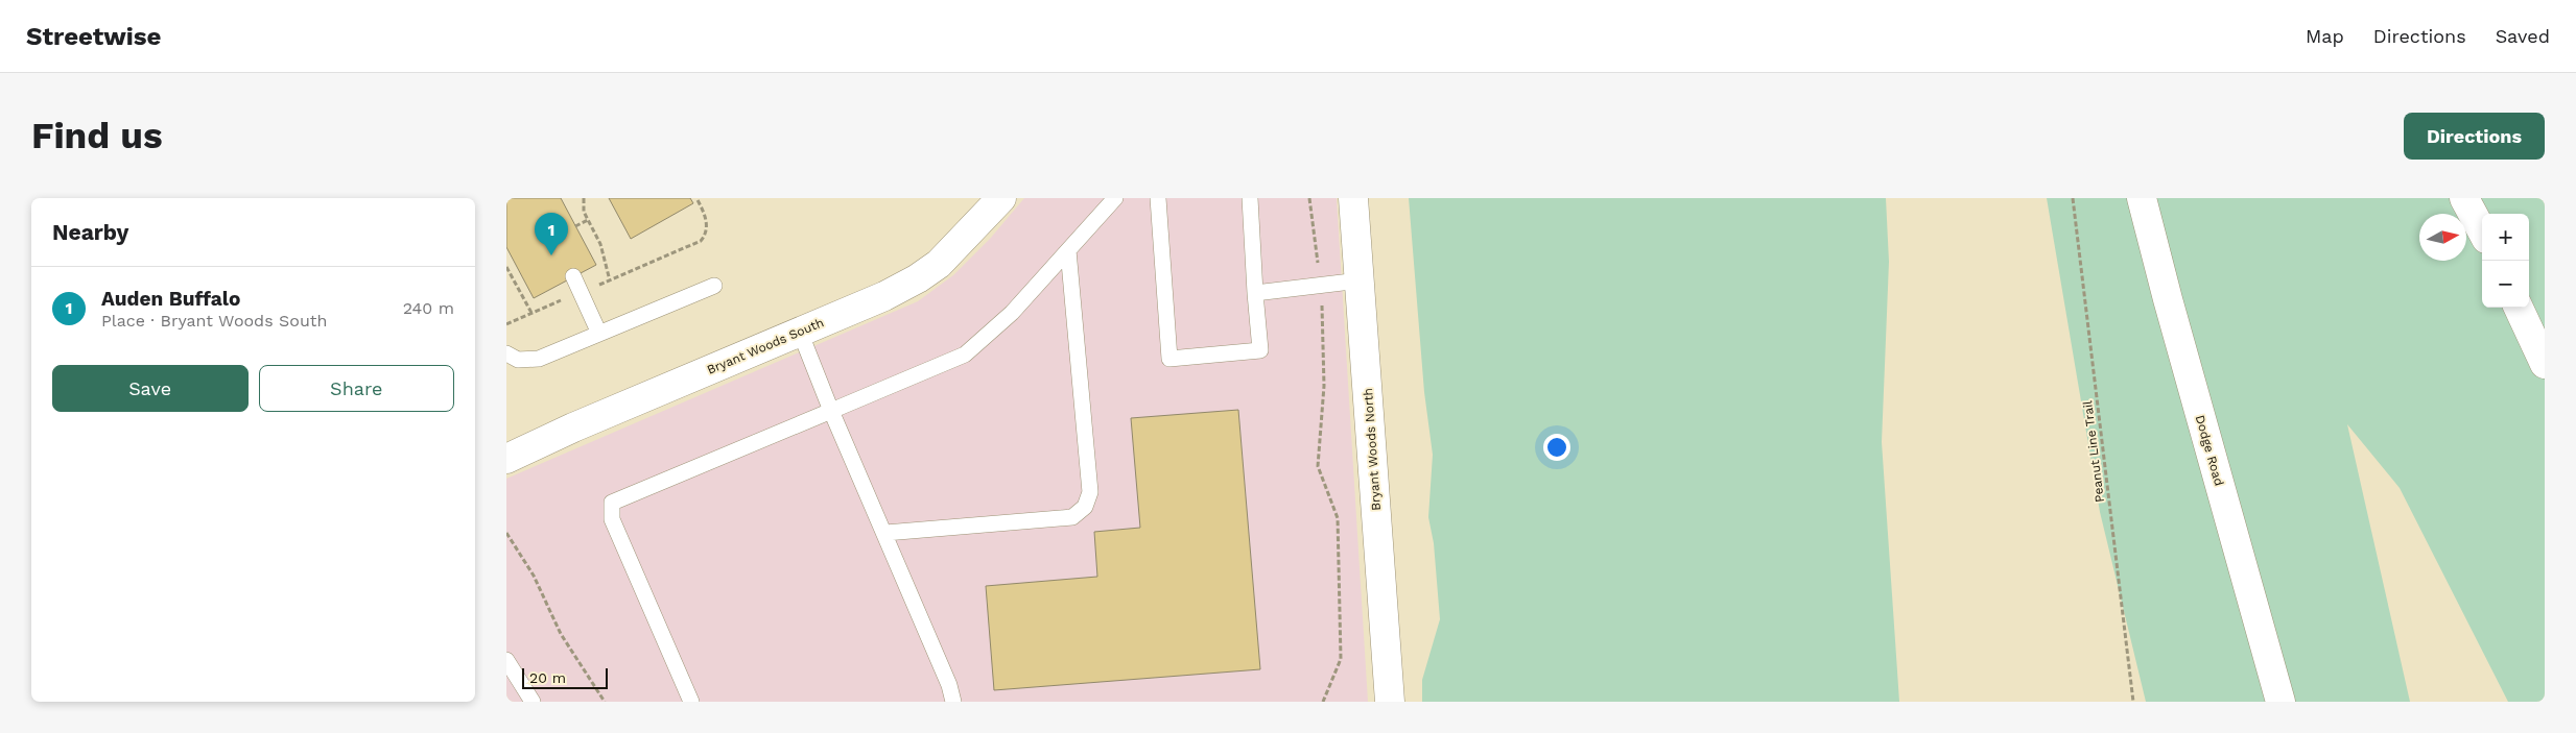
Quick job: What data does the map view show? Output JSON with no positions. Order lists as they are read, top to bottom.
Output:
{
  "streets": {
    "main road": ["Bryant Woods South", "Bryant Woods North", "Dodge Road"],
    "path": ["Peanut Line Trail"]
  },
  "scale_bar": "20 m",
  "north": "right",
  "page": {
    "header": "Streetwise",
    "nav": ["Map", "Directions", "Saved"],
    "buttons": [
      "Directions",
      ["Save", "Share"]
    ],
    "title": "Find us",
    "heading": "Nearby",
    "pins": "1",
    "map_buttons": ["+", "−"],
    "list": [
      {
        "mark": "1",
        "name": "Auden Buffalo",
        "note": "Place · Bryant Woods South",
        "value": "240 m"
      }
    ],
    "scale": "20 m"
  }
}
